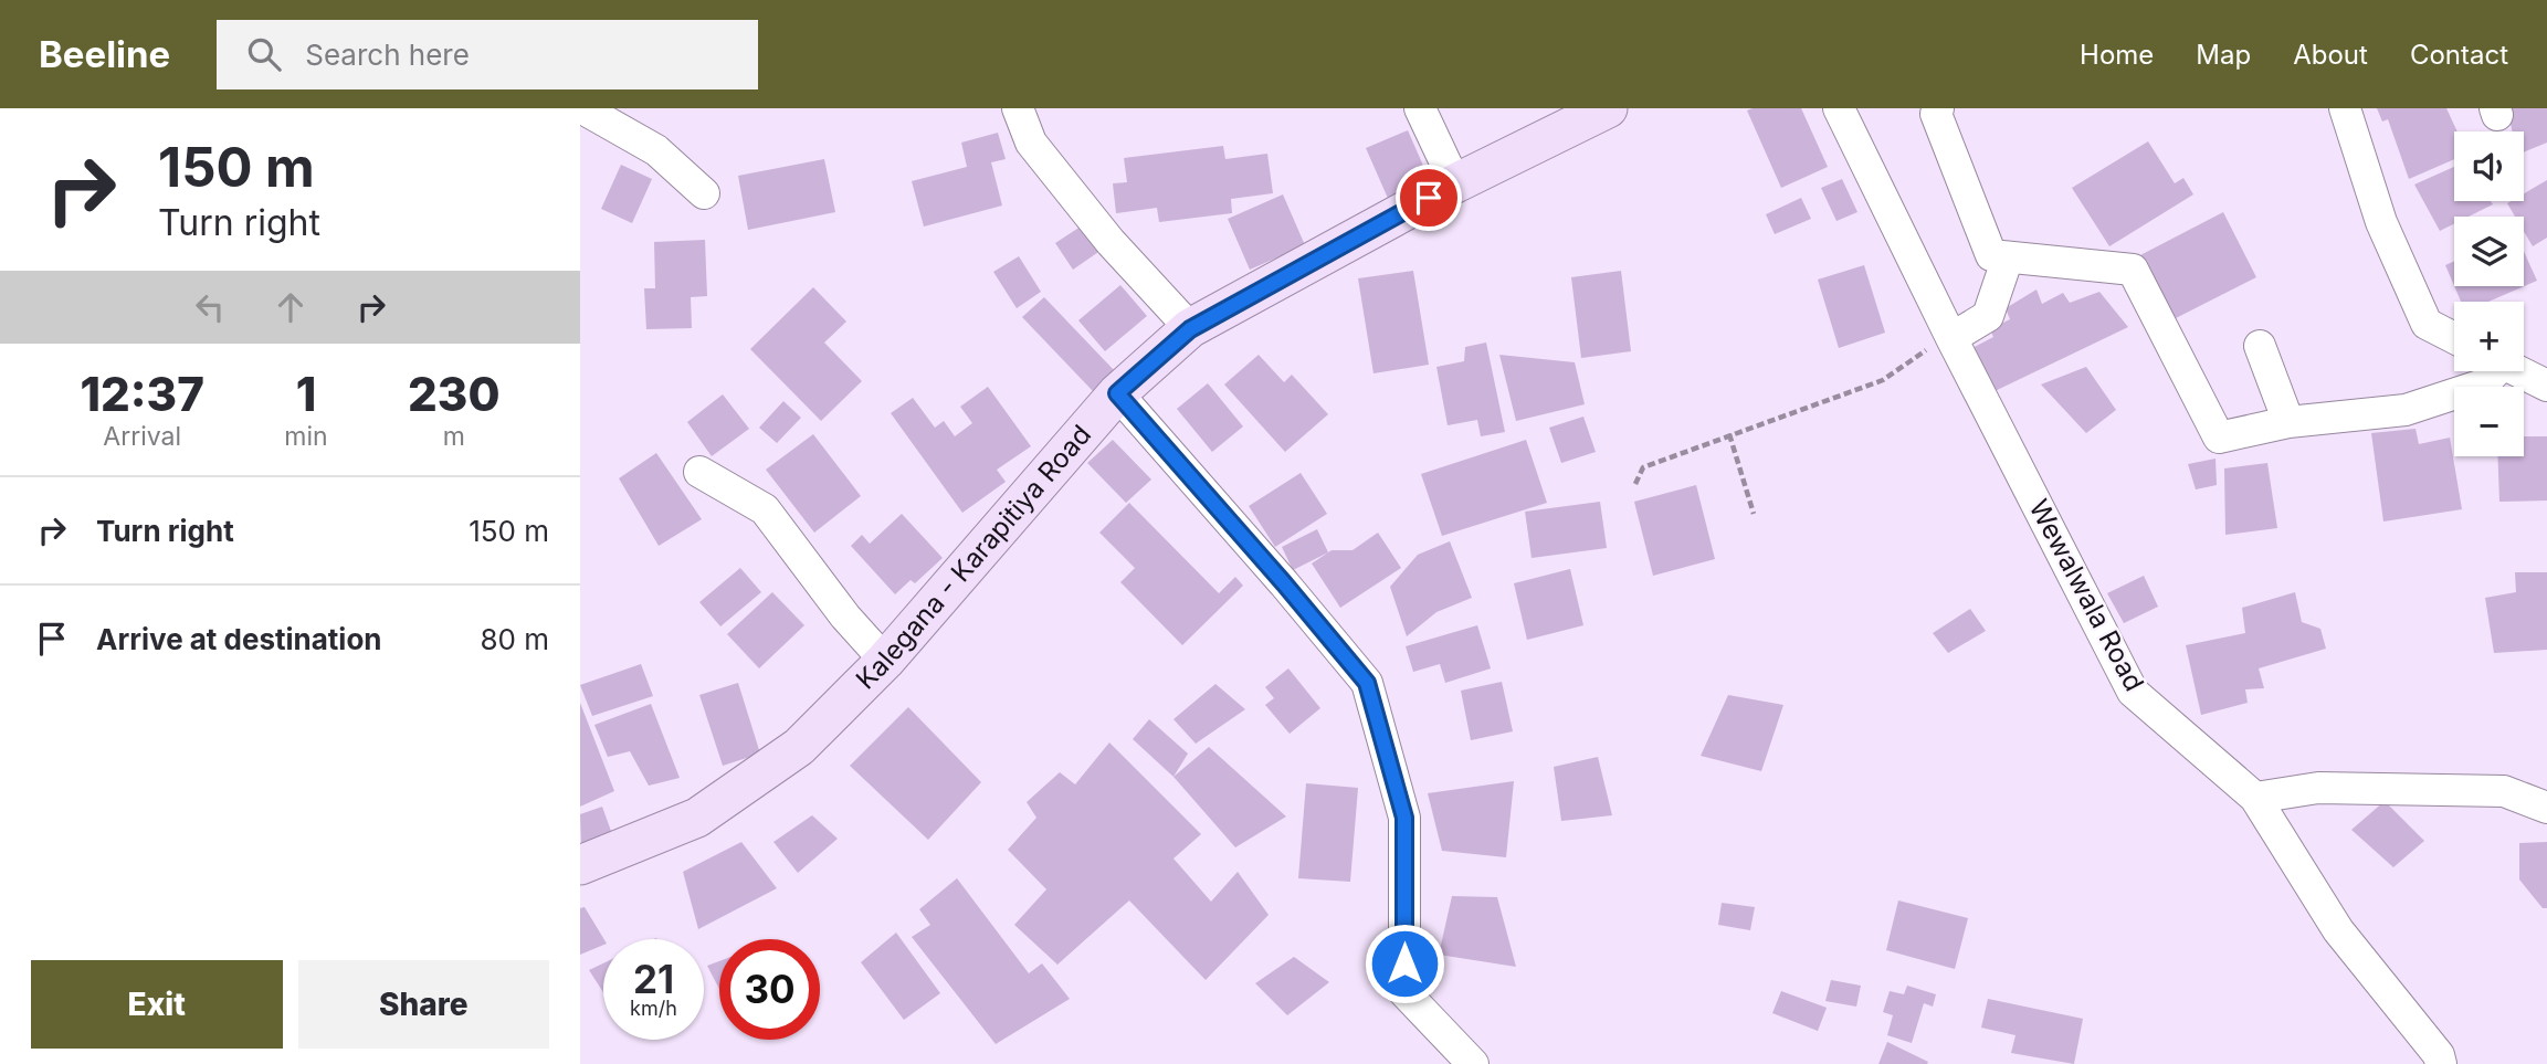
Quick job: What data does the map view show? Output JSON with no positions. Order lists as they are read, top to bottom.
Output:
{
  "streets": {
    "main road": ["Kalegana - Karapitiya Road"],
    "street": ["Wewalwala Road"]
  },
  "page": {
    "header": "Beeline",
    "search": "Search here",
    "nav": [
      "Home",
      "Map",
      "About",
      "Contact"
    ],
    "turn": ["150 m", "Turn right"],
    "map_buttons": ["+", "−"],
    "eta": [
      "12:37",
      "Arrival",
      "1",
      "min",
      "230",
      "m"
    ],
    "list": [
      {
        "name": "Turn right",
        "value": "150 m"
      },
      {
        "name": "Arrive at destination",
        "value": "80 m"
      }
    ],
    "speed": "21 km/h",
    "limit": "30",
    "buttons": ["Exit", "Share"]
  }
}
